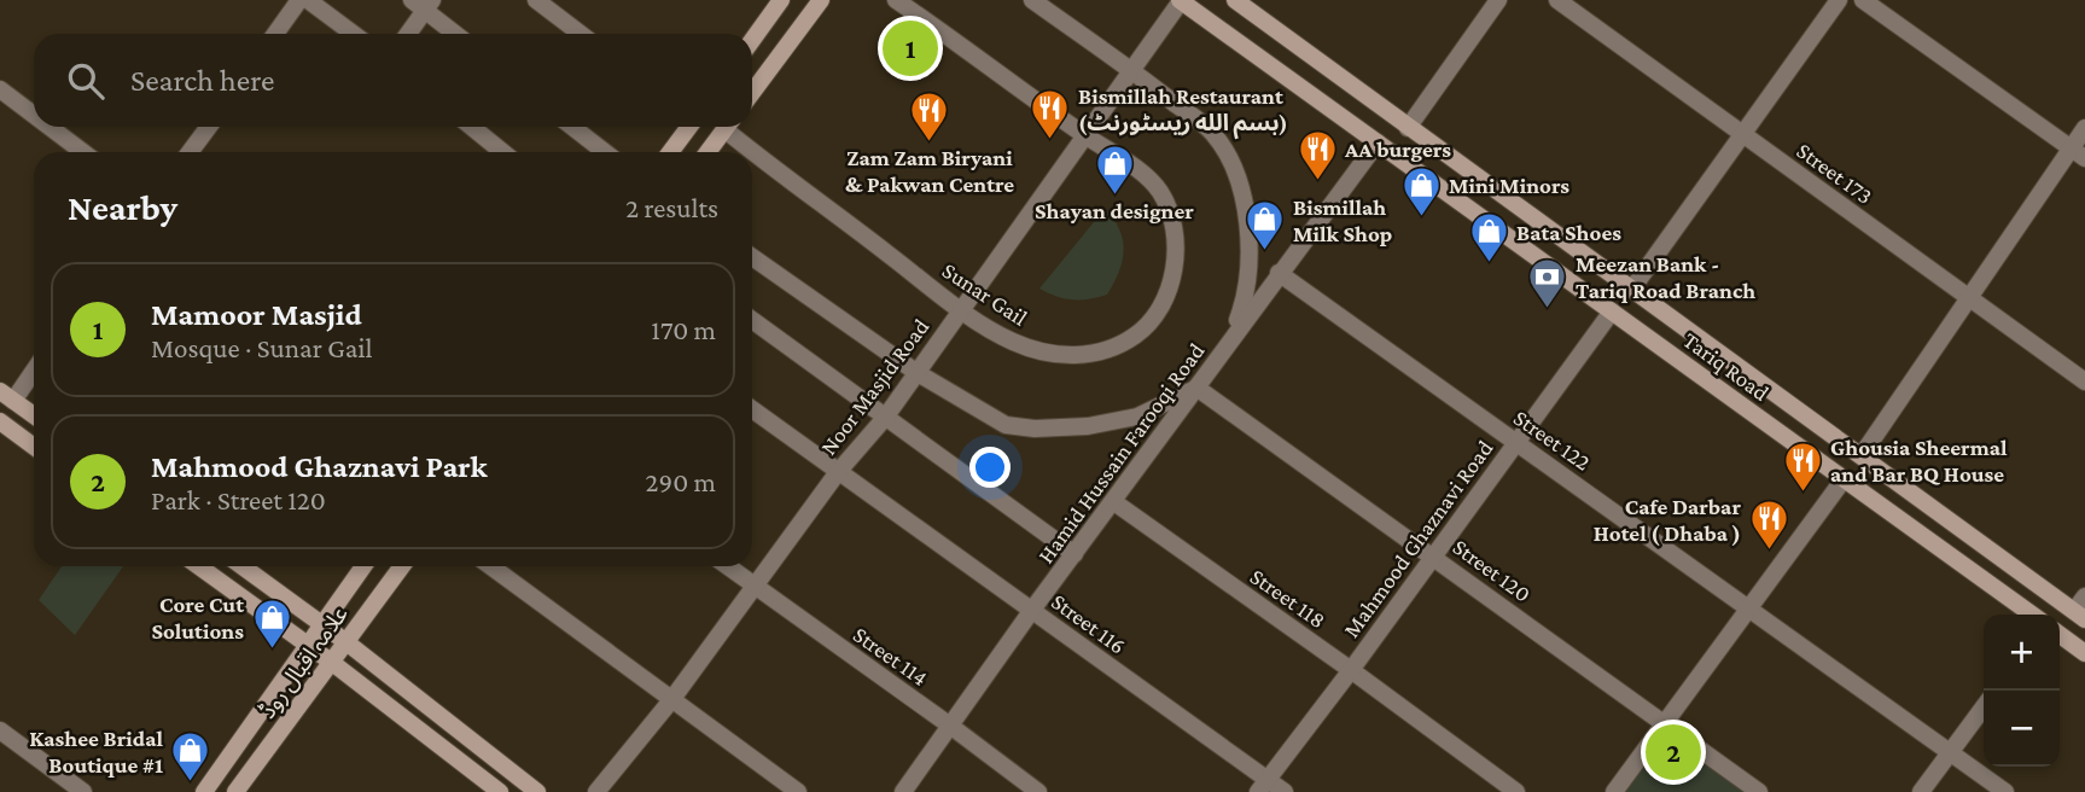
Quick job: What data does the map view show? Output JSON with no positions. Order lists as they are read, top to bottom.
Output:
{
  "streets": {
    "main road": ["Tariq Road", "علامہ اقبال روڈ"],
    "street": [
      "Street 173",
      "Sunar Gail",
      "Noor Masjid Road",
      "Street 122",
      "Hamid Hussain Farooqi Road",
      "Mahmood Ghaznavi Road",
      "Street 120",
      "Street 118",
      "Street 116",
      "Street 114"
    ]
  },
  "crossings": [
    ["Sunar Gail", "Noor Masjid Road"],
    ["Tariq Road", "Noor Masjid Road"],
    ["Tariq Road", "Hamid Hussain Farooqi Road"],
    ["Tariq Road", "Mahmood Ghaznavi Road"],
    ["Noor Masjid Road", "Street 116"],
    ["Noor Masjid Road", "Street 114"],
    ["Street 122", "Hamid Hussain Farooqi Road"],
    ["Street 122", "Mahmood Ghaznavi Road"],
    ["Hamid Hussain Farooqi Road", "Street 120"],
    ["Hamid Hussain Farooqi Road", "Street 118"],
    ["Hamid Hussain Farooqi Road", "Street 116"],
    ["Hamid Hussain Farooqi Road", "Street 114"],
    ["Mahmood Ghaznavi Road", "Street 120"],
    ["Mahmood Ghaznavi Road", "Street 118"],
    ["Mahmood Ghaznavi Road", "Street 116"]
  ],
  "places": {
    "restaurant": [
      "Bismillah Restaurant (بسم الله ریسٹورنٹ)",
      "Zam Zam Biryani & Pakwan Centre",
      "AA burgers",
      "Ghousia Sheermal and Bar BQ House",
      "Cafe Darbar Hotel ( Dhaba )"
    ],
    "shop": [
      "Shayan designer",
      "Mini Minors",
      "Bismillah Milk Shop",
      "Bata Shoes",
      "Core Cut Solutions",
      "Kashee Bridal Boutique #1"
    ],
    "bank": ["Meezan Bank - Tariq Road Branch"]
  },
  "page": {
    "pins": ["1", "2"],
    "search": "Search here",
    "heading": ["Nearby", "2 results"],
    "list": [
      {
        "mark": "1",
        "name": "Mamoor Masjid",
        "note": "Mosque · Sunar Gail",
        "value": "170 m"
      },
      {
        "mark": "2",
        "name": "Mahmood Ghaznavi Park",
        "note": "Park · Street 120",
        "value": "290 m"
      }
    ],
    "map_buttons": ["+", "−"]
  }
}
